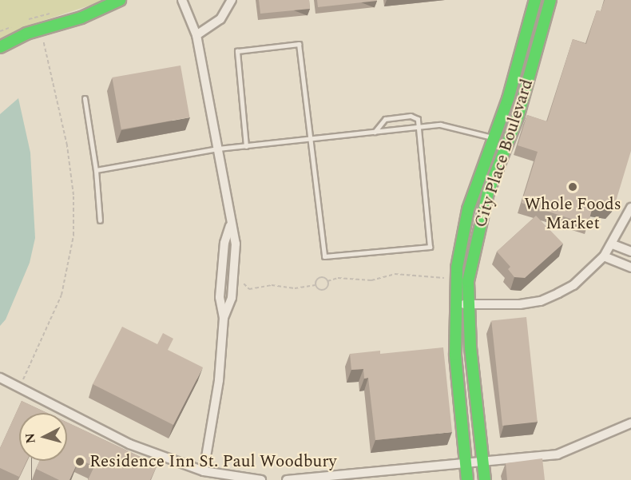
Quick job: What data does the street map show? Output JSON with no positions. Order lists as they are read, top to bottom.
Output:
{
  "streets": {
    "street": ["City Place Boulevard"]
  },
  "places": ["Whole Foods Market", "Residence Inn St. Paul Woodbury"],
  "north": "left"
}
